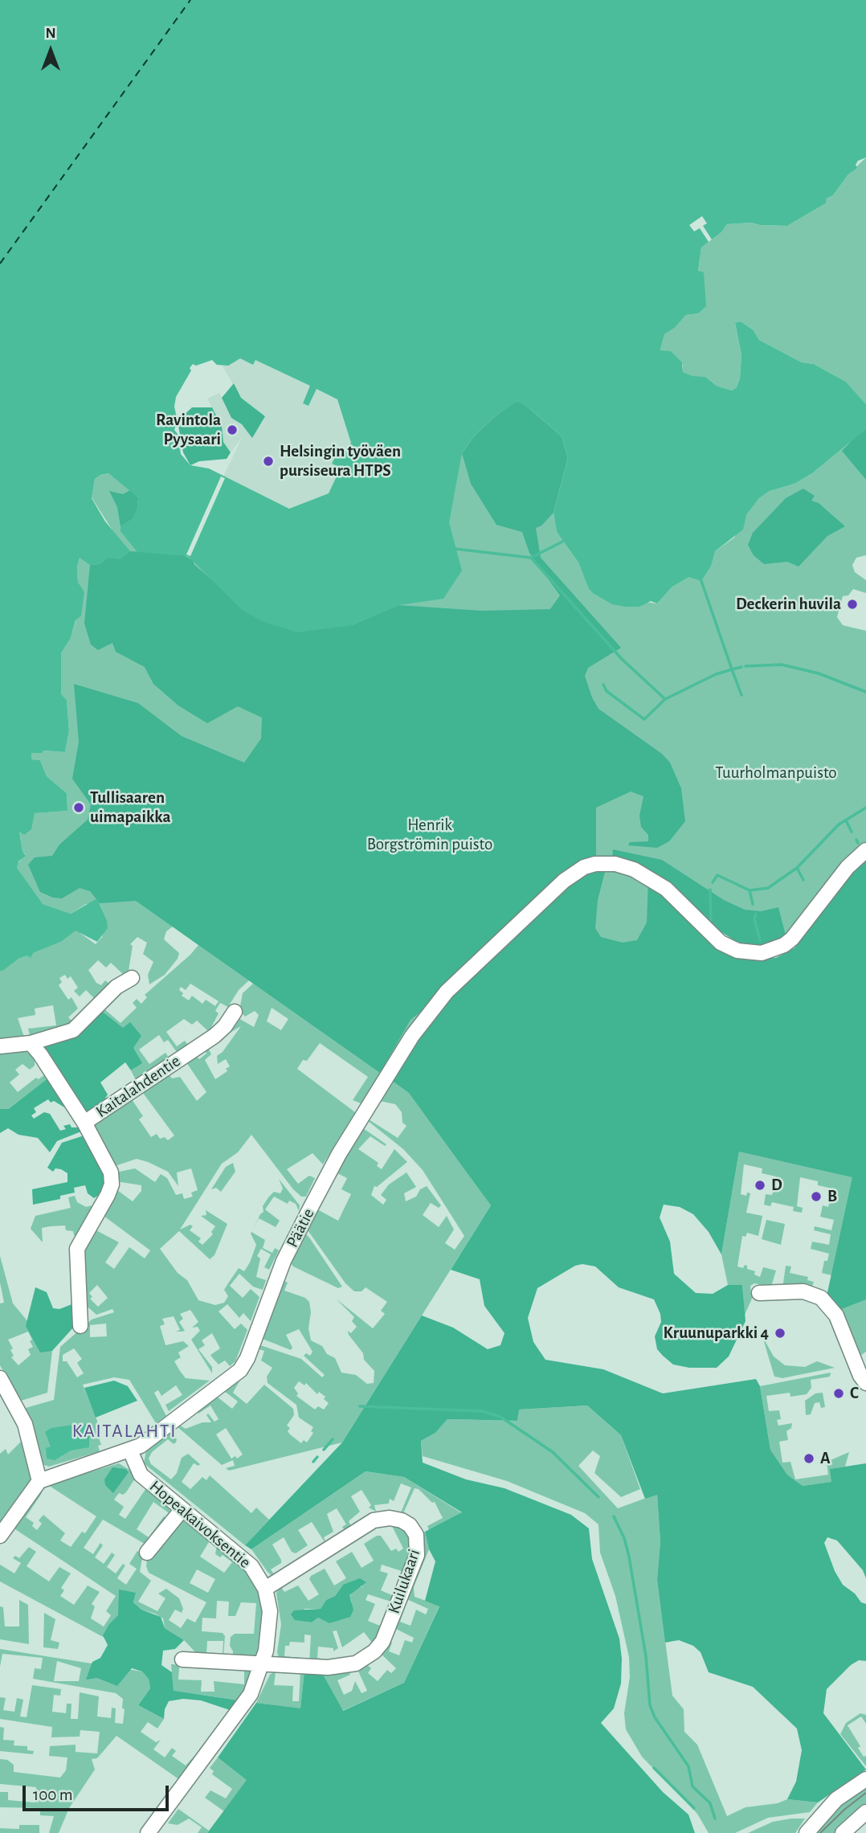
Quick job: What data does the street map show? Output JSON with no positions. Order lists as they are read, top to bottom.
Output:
{
  "streets": {
    "street": [
      "Kaitalahdentie",
      "Päätie",
      "Hopeakaivoksentie",
      "Kuilukaari"
    ]
  },
  "crossings": [
    ["Päätie", "Hopeakaivoksentie"],
    ["Hopeakaivoksentie", "Kuilukaari"]
  ],
  "districts": ["KAITALAHTI"],
  "parks": ["Tuurholmanpuisto", "Henrik Borgströmin puisto"],
  "places": [
    "Ravintola Pyysaari",
    "Helsingin työväen pursiseura HTPS",
    "Deckerin huvila",
    "Tullisaaren uimapaikka",
    "D",
    "B",
    "Kruunuparkki 4",
    "C",
    "A"
  ],
  "scale_bar": "100 m",
  "north": "top"
}
